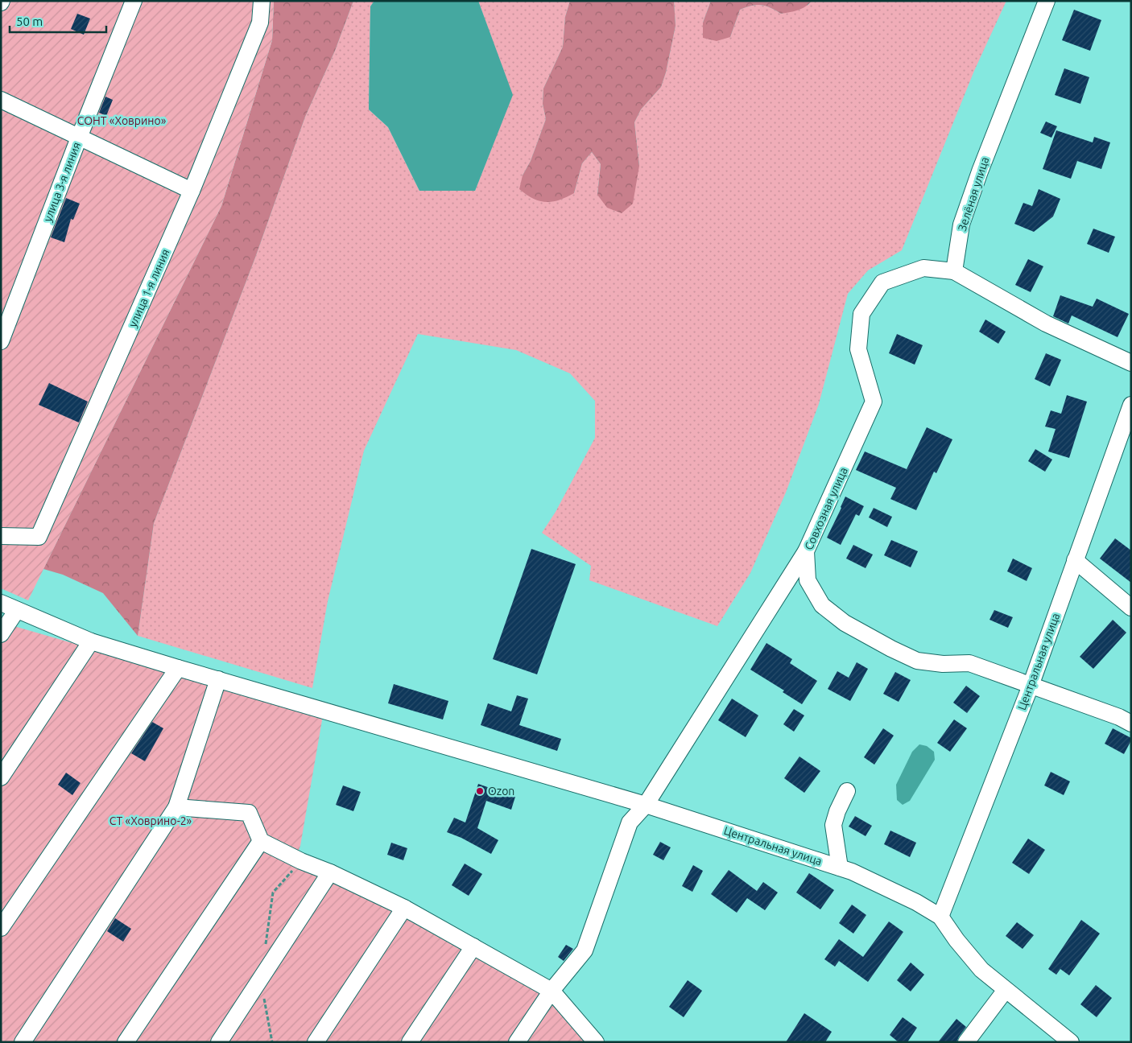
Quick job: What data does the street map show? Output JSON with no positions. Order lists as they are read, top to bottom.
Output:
{
  "streets": {
    "street": [
      "улица 3-я линия",
      "Зелёная улица",
      "улица 1-я линия",
      "Совхозная улица",
      "Центральная улица"
    ]
  },
  "crossings": [
    ["Зелёная улица", "Совхозная улица"],
    ["Совхозная улица", "Центральная улица"]
  ],
  "parks": ["СОНТ «Ховрино»", "СТ «Ховрино-2»"],
  "places": ["Ozon"],
  "scale_bar": "50 m"
}
